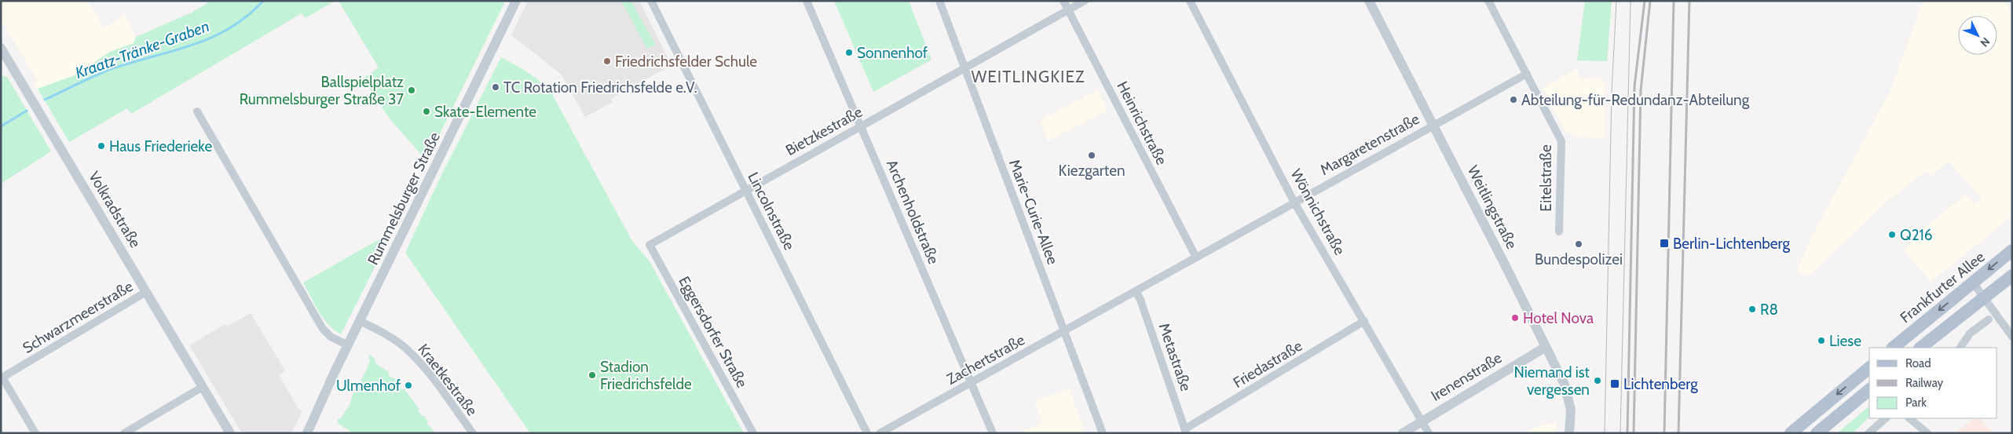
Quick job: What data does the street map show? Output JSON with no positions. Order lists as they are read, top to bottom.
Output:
{
  "streets": {
    "main road": ["Frankfurter Allee"],
    "street": [
      "Heinrichstraße",
      "Bietzkestraße",
      "Margaretenstraße",
      "Eitelstraße",
      "Rummelsburger Straße",
      "Weitlingstraße",
      "Volkradstraße",
      "Lincolnstraße",
      "Archenholdstraße",
      "Marie-Curie-Allee",
      "Wönnichstraße",
      "Schwarzmeerstraße",
      "Eggersdorfer Straße",
      "Metastraße",
      "Zachertstraße",
      "Friedastraße",
      "Irenenstraße",
      "Kraetkestraße"
    ]
  },
  "crossings": [
    ["Heinrichstraße", "Bietzkestraße"],
    ["Heinrichstraße", "Margaretenstraße"],
    ["Bietzkestraße", "Lincolnstraße"],
    ["Bietzkestraße", "Archenholdstraße"],
    ["Bietzkestraße", "Marie-Curie-Allee"],
    ["Bietzkestraße", "Eggersdorfer Straße"],
    ["Margaretenstraße", "Eitelstraße"],
    ["Margaretenstraße", "Weitlingstraße"],
    ["Margaretenstraße", "Wönnichstraße"],
    ["Margaretenstraße", "Metastraße"],
    ["Margaretenstraße", "Zachertstraße"],
    ["Rummelsburger Straße", "Kraetkestraße"],
    ["Weitlingstraße", "Irenenstraße"],
    ["Volkradstraße", "Schwarzmeerstraße"],
    ["Archenholdstraße", "Zachertstraße"],
    ["Marie-Curie-Allee", "Zachertstraße"],
    ["Wönnichstraße", "Friedastraße"],
    ["Wönnichstraße", "Irenenstraße"],
    ["Metastraße", "Friedastraße"]
  ],
  "districts": ["WEITLINGKIEZ"],
  "water": ["Kraatz-Tränke-Graben"],
  "places": {
    "other": [
      "Sonnenhof",
      "Friedrichsfelder Schule",
      "TC Rotation Friedrichsfelde e.V.",
      "Ballspielplatz Rummelsburger Straße 37",
      "Abteilung-für-Redundanz-Abteilung",
      "Skate-Elemente",
      "Haus Friederieke",
      "Kiezgarten",
      "Q216",
      "Bundespolizei",
      "R8",
      "Hotel Nova",
      "Liese",
      "Stadion Friedrichsfelde",
      "Niemand ist vergessen",
      "Ulmenhof"
    ],
    "transit": ["Berlin-Lichtenberg", "Lichtenberg"]
  },
  "legend": ["Road", "Railway", "Park"],
  "north": "bottom right"
}
